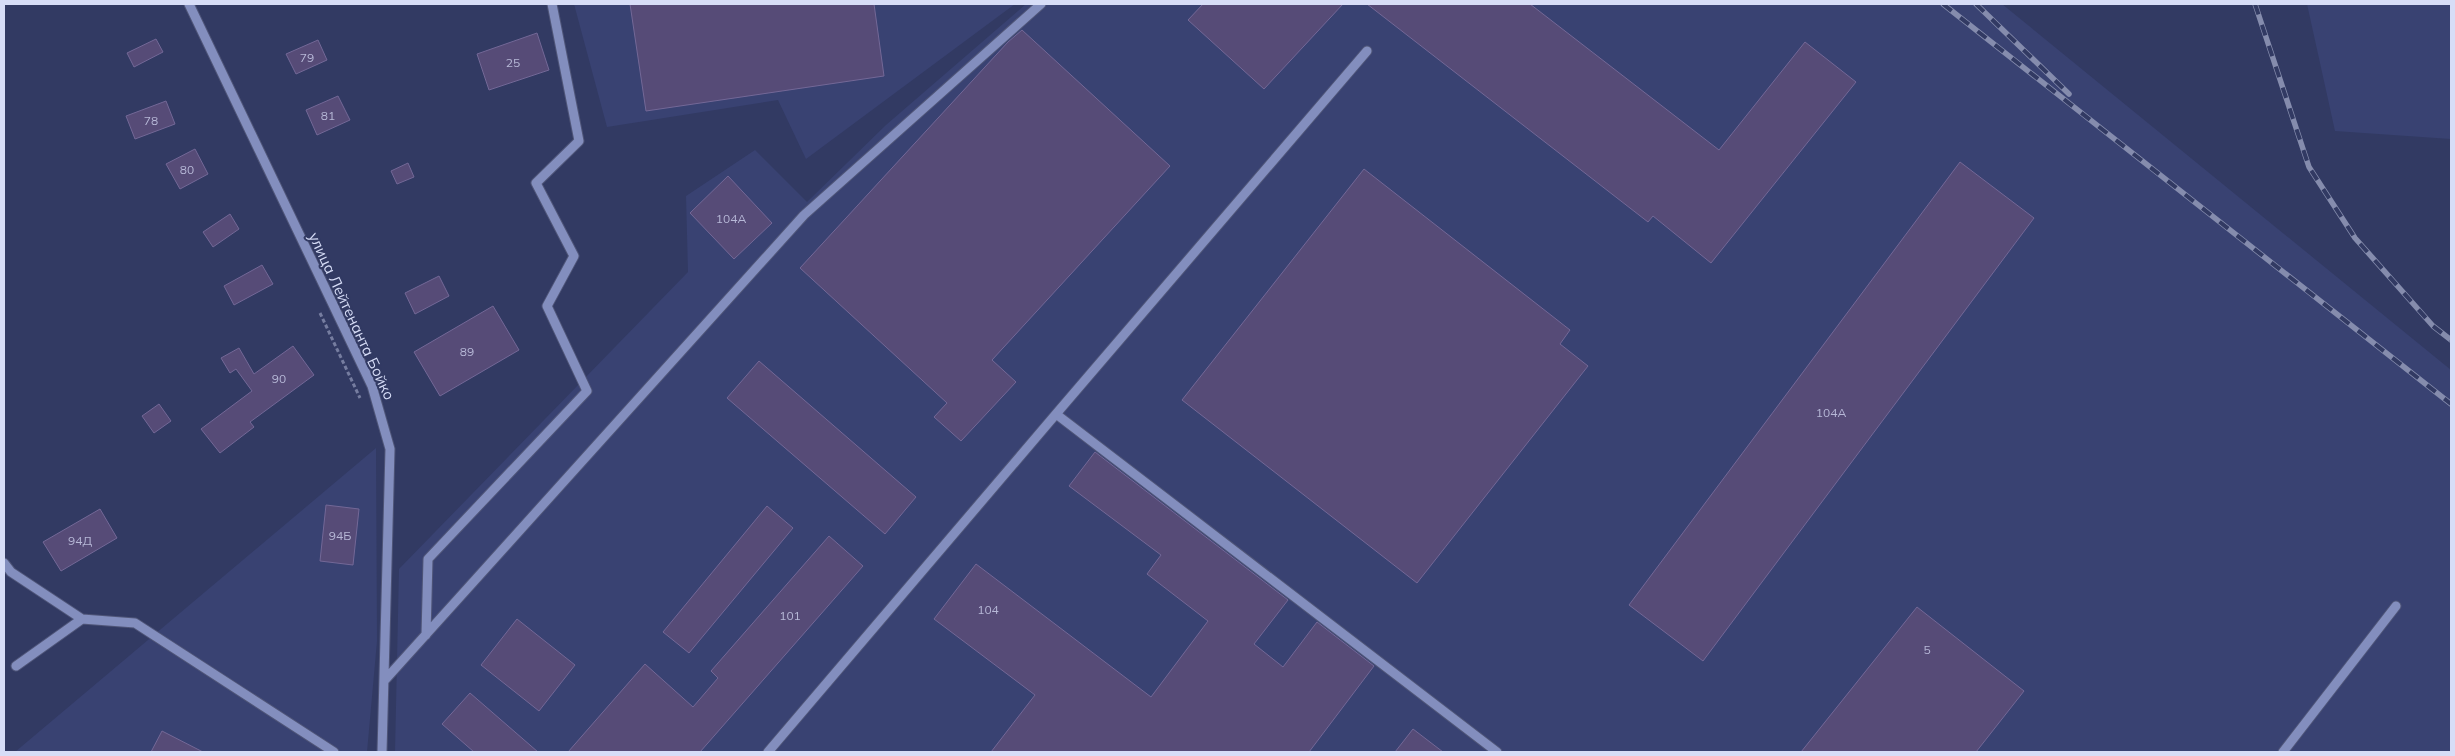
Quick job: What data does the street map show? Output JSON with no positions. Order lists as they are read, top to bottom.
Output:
{
  "streets": {
    "street": ["улица Лейтенанта Бойко"]
  },
  "house_numbers": [
    "79",
    "25",
    "81",
    "78",
    "80",
    "104А",
    "89",
    "90",
    "104А",
    "94Б",
    "94Д",
    "104",
    "101",
    "5"
  ]
}
